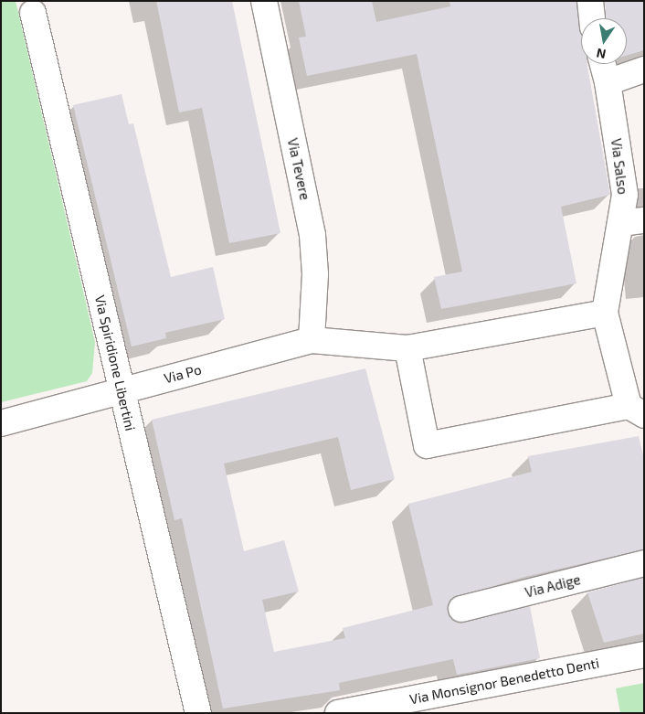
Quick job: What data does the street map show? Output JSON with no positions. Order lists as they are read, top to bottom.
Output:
{
  "streets": {
    "street": [
      "Via Salso",
      "Via Tevere",
      "Via Spiridione Libertini",
      "Via Po",
      "Via Adige",
      "Via Monsignor Benedetto Denti"
    ]
  },
  "crossings": [
    ["Via Salso", "Via Po"],
    ["Via Tevere", "Via Po"],
    ["Via Spiridione Libertini", "Via Po"]
  ],
  "north": "bottom"
}
